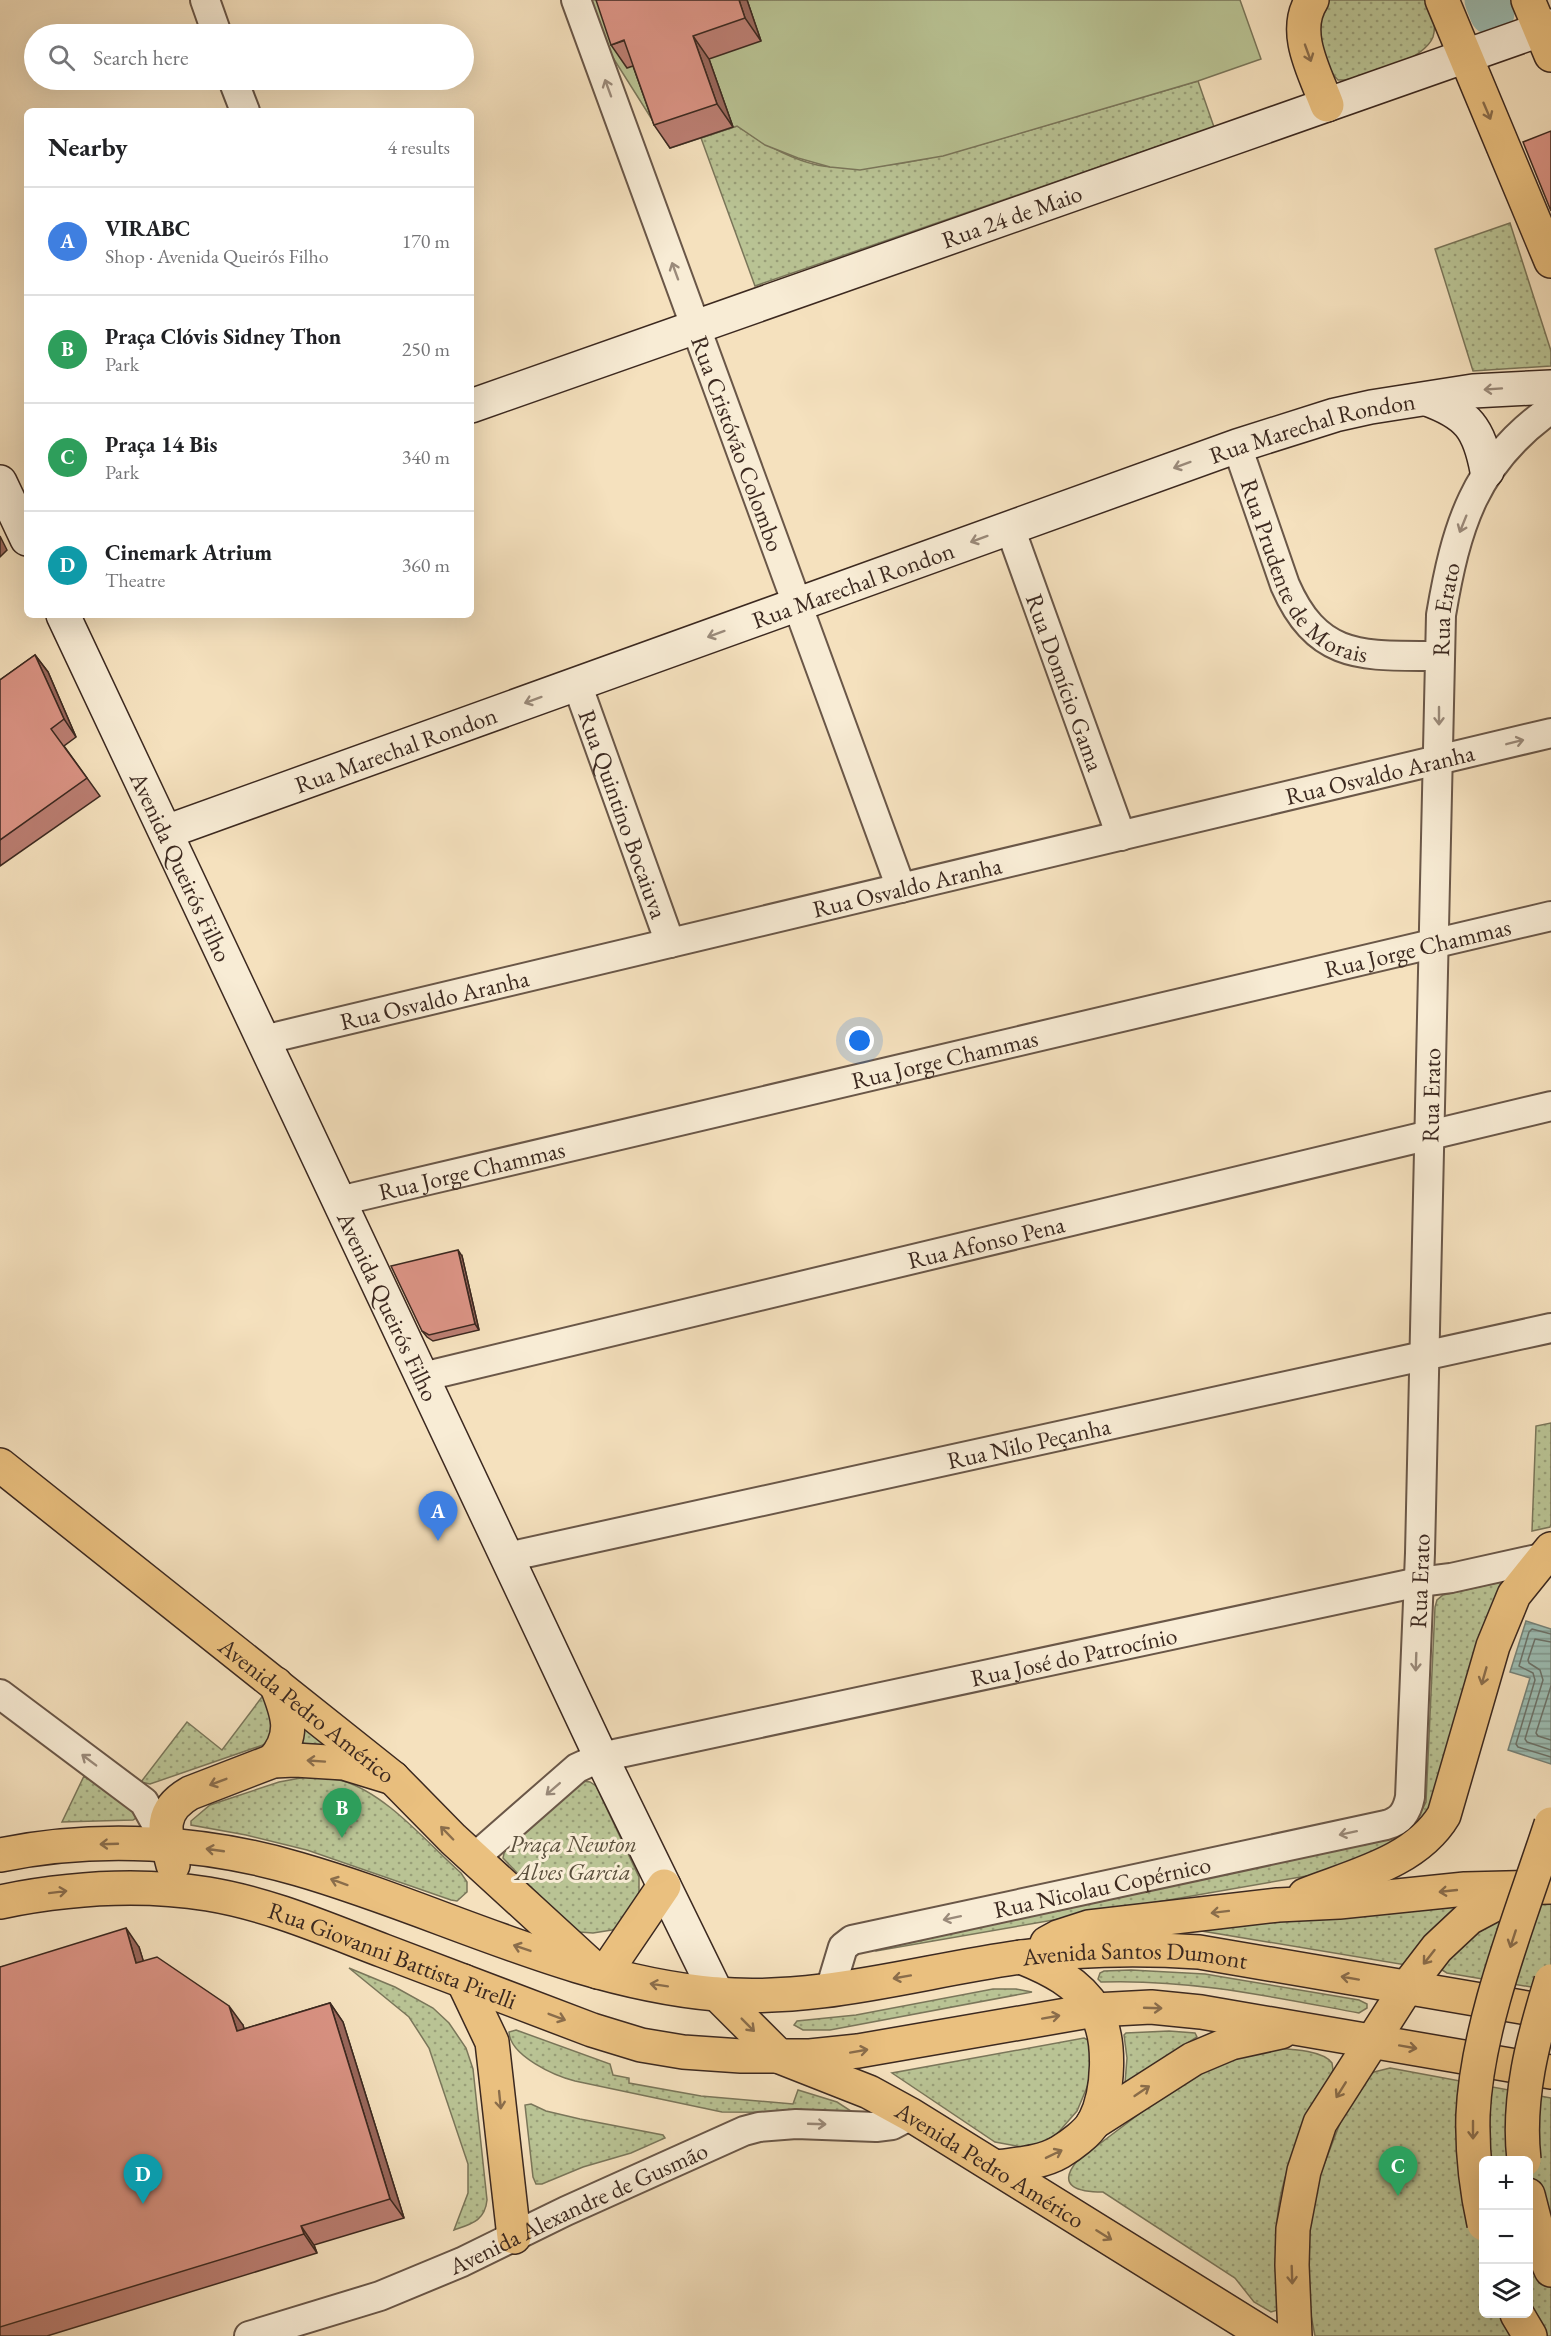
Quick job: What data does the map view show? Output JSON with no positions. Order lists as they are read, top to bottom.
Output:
{
  "streets": {
    "main road": ["Avenida Pedro Américo", "Rua Giovanni Battista Pirelli", "Avenida Santos Dumont"],
    "street": [
      "Rua 24 de Maio",
      "Rua Marechal Rondon",
      "Rua Cristóvão Colombo",
      "Rua Prudente de Morais",
      "Rua Erato",
      "Rua Domício Gama",
      "Rua Osvaldo Aranha",
      "Rua Quintino Bocaiuva",
      "Avenida Queirós Filho",
      "Rua Jorge Chammas",
      "Rua Afonso Pena",
      "Rua Nilo Peçanha",
      "Rua José do Patrocínio",
      "Rua Nicolau Copérnico",
      "Avenida Alexandre de Gusmão"
    ]
  },
  "crossings": [
    ["Rua 24 de Maio", "Rua Cristóvão Colombo"],
    ["Rua Marechal Rondon", "Rua Cristóvão Colombo"],
    ["Rua Marechal Rondon", "Rua Prudente de Morais"],
    ["Rua Marechal Rondon", "Rua Domício Gama"],
    ["Rua Marechal Rondon", "Rua Quintino Bocaiuva"],
    ["Rua Marechal Rondon", "Avenida Queirós Filho"],
    ["Rua Cristóvão Colombo", "Rua Osvaldo Aranha"],
    ["Rua Prudente de Morais", "Rua Erato"],
    ["Rua Erato", "Rua Osvaldo Aranha"],
    ["Rua Erato", "Rua Jorge Chammas"],
    ["Rua Erato", "Rua Afonso Pena"],
    ["Rua Erato", "Rua Nilo Peçanha"],
    ["Rua Erato", "Rua José do Patrocínio"],
    ["Rua Erato", "Rua Nicolau Copérnico"],
    ["Rua Domício Gama", "Rua Osvaldo Aranha"],
    ["Rua Osvaldo Aranha", "Rua Quintino Bocaiuva"],
    ["Rua Osvaldo Aranha", "Avenida Queirós Filho"],
    ["Avenida Queirós Filho", "Rua Jorge Chammas"],
    ["Avenida Queirós Filho", "Rua Afonso Pena"],
    ["Avenida Queirós Filho", "Rua Nilo Peçanha"],
    ["Avenida Queirós Filho", "Rua José do Patrocínio"],
    ["Avenida Queirós Filho", "Avenida Pedro Américo"],
    ["Avenida Queirós Filho", "Rua Giovanni Battista Pirelli"],
    ["Avenida Queirós Filho", "Avenida Santos Dumont"],
    ["Avenida Pedro Américo", "Rua Giovanni Battista Pirelli"],
    ["Avenida Pedro Américo", "Avenida Santos Dumont"],
    ["Avenida Pedro Américo", "Avenida Alexandre de Gusmão"],
    ["Rua Nicolau Copérnico", "Avenida Santos Dumont"],
    ["Rua Giovanni Battista Pirelli", "Avenida Santos Dumont"]
  ],
  "one_way": [
    "Rua Marechal Rondon",
    "Rua Cristóvão Colombo",
    "Rua Erato",
    "Rua Nicolau Copérnico",
    "Avenida Alexandre de Gusmão"
  ],
  "parks": ["Praça Newton Alves Garcia"],
  "page": {
    "search": "Search here",
    "heading": ["Nearby", "4 results"],
    "list": [
      {
        "mark": "A",
        "name": "VIRABC",
        "note": "Shop · Avenida Queirós Filho",
        "value": "170 m"
      },
      {
        "mark": "B",
        "name": "Praça Clóvis Sidney Thon",
        "note": "Park",
        "value": "250 m"
      },
      {
        "mark": "C",
        "name": "Praça 14 Bis",
        "note": "Park",
        "value": "340 m"
      },
      {
        "mark": "D",
        "name": "Cinemark Atrium",
        "note": "Theatre",
        "value": "360 m"
      }
    ],
    "pins": [
      "A",
      "B",
      "C",
      "D"
    ],
    "map_buttons": ["+", "−"]
  }
}
